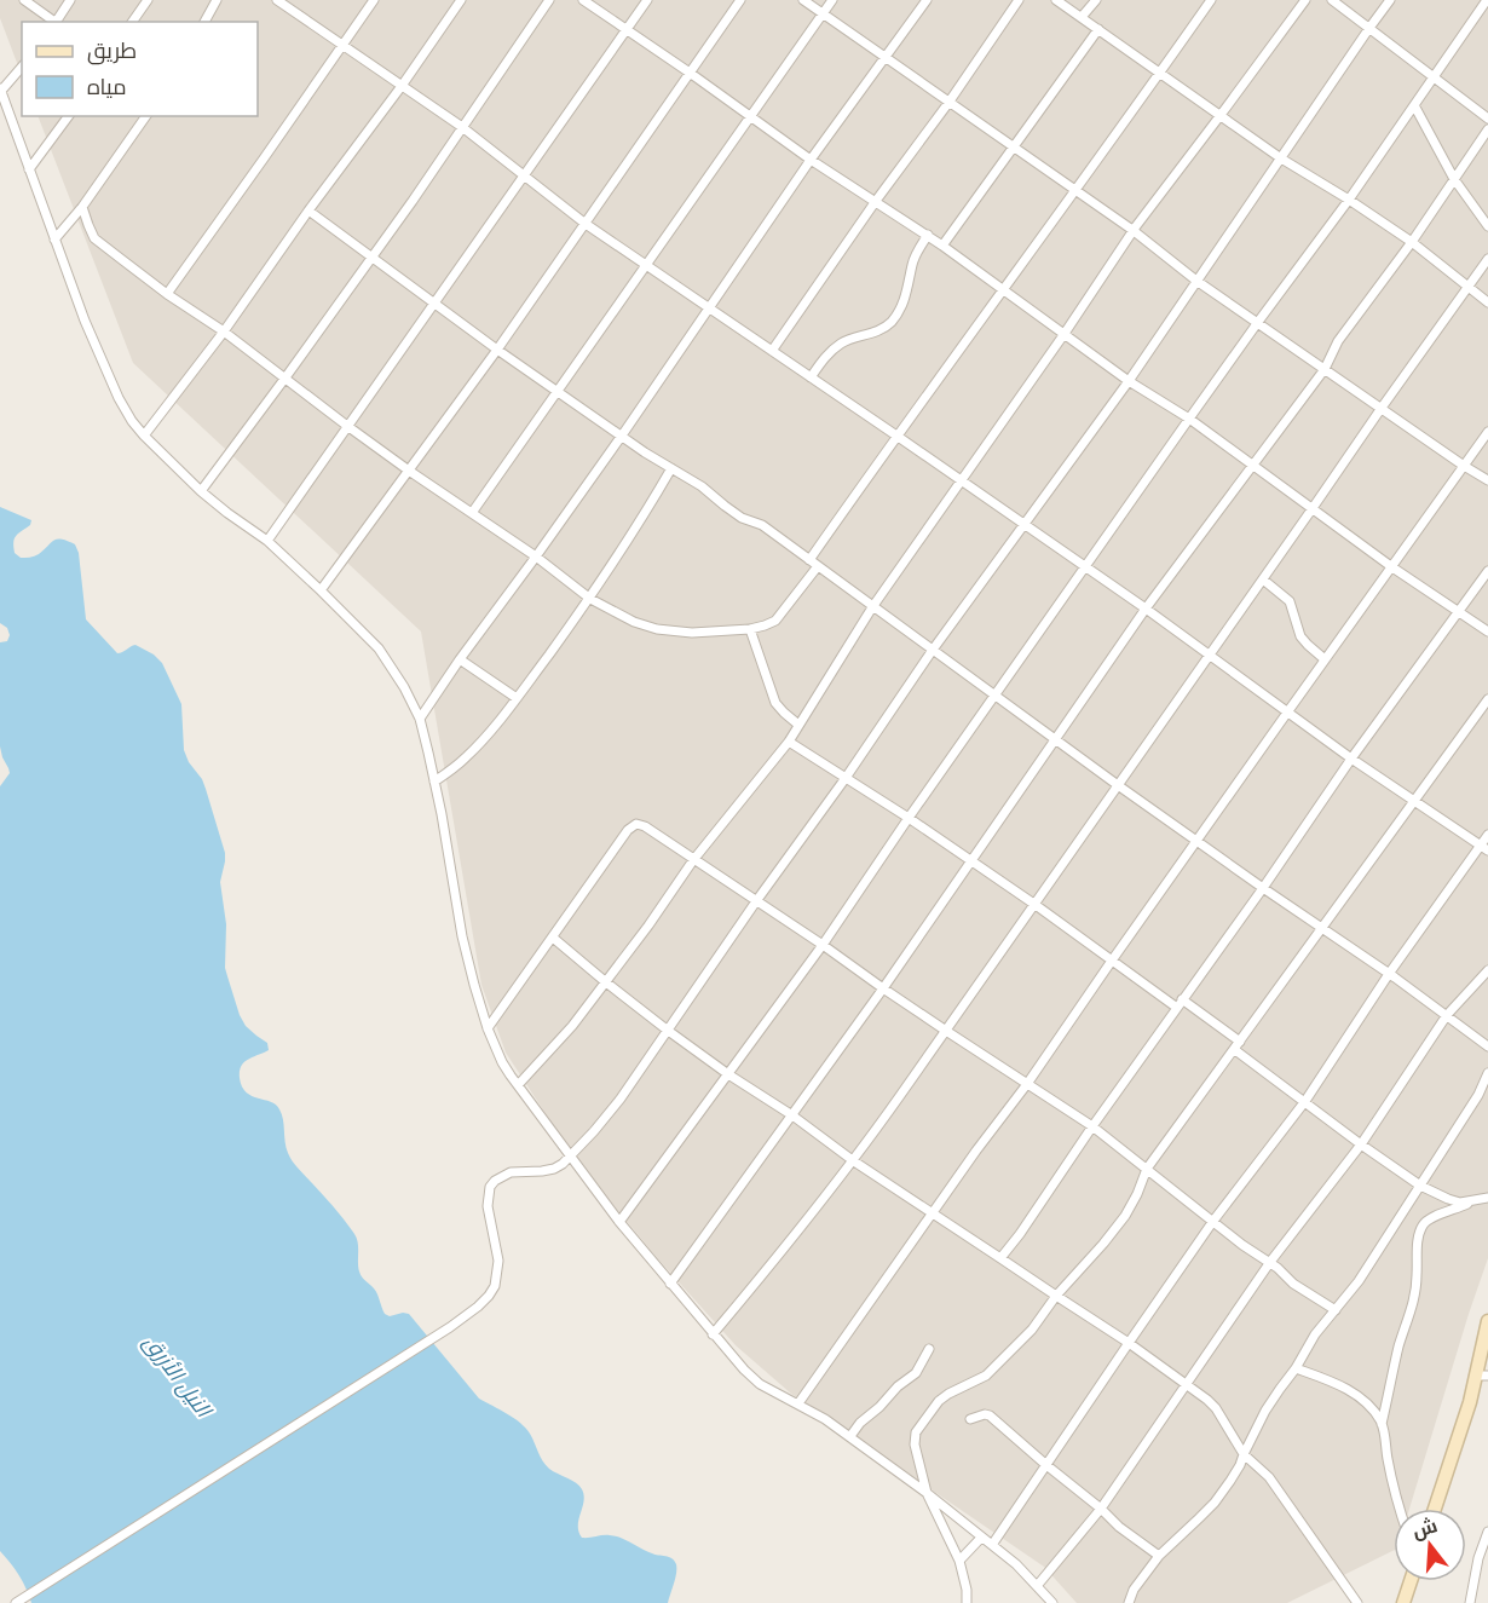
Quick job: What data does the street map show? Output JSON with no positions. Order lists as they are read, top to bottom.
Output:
{
  "water": ["النيل الأزرق"],
  "legend": ["طريق", "مياه"],
  "north": "top"
}
